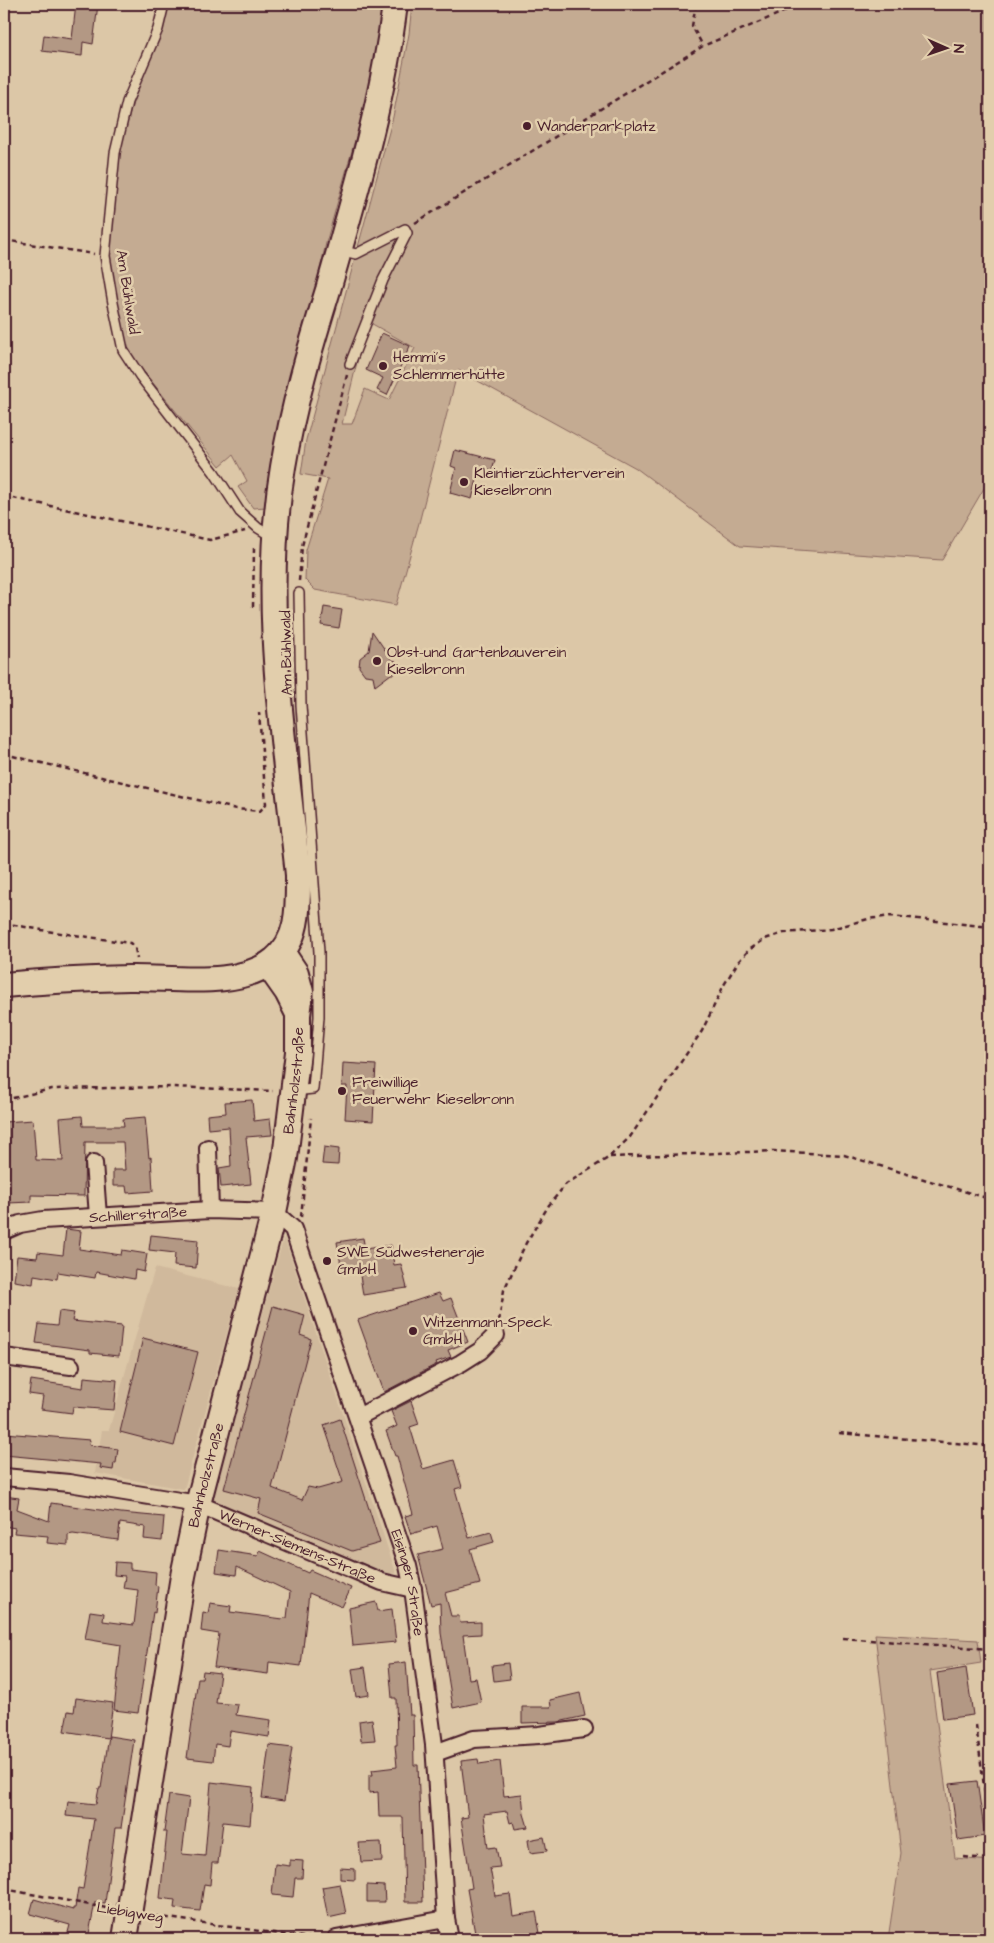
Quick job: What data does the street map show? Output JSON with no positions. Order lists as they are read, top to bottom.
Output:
{
  "streets": {
    "street": [
      "Bahnholzstraße",
      "Schillerstraße",
      "Werner-Siemens-Straße",
      "Eisinger Straße"
    ],
    "lane": ["Am Bühlwald"],
    "path": ["Liebigweg"]
  },
  "crossings": [
    ["Am Bühlwald", "Bahnholzstraße"],
    ["Bahnholzstraße", "Schillerstraße"],
    ["Bahnholzstraße", "Werner-Siemens-Straße"],
    ["Bahnholzstraße", "Eisinger Straße"],
    ["Bahnholzstraße", "Liebigweg"],
    ["Schillerstraße", "Eisinger Straße"],
    ["Werner-Siemens-Straße", "Eisinger Straße"]
  ],
  "places": [
    "Wanderparkplatz",
    "Hemmi's Schlemmerhütte",
    "Kleintierzüchterverein Kieselbronn",
    "Obst-und Gartenbauverein Kieselbronn",
    "Freiwillige Feuerwehr Kieselbronn",
    "SWE Südwestenergie GmbH",
    "Witzenmann-Speck GmbH"
  ],
  "north": "right"
}
